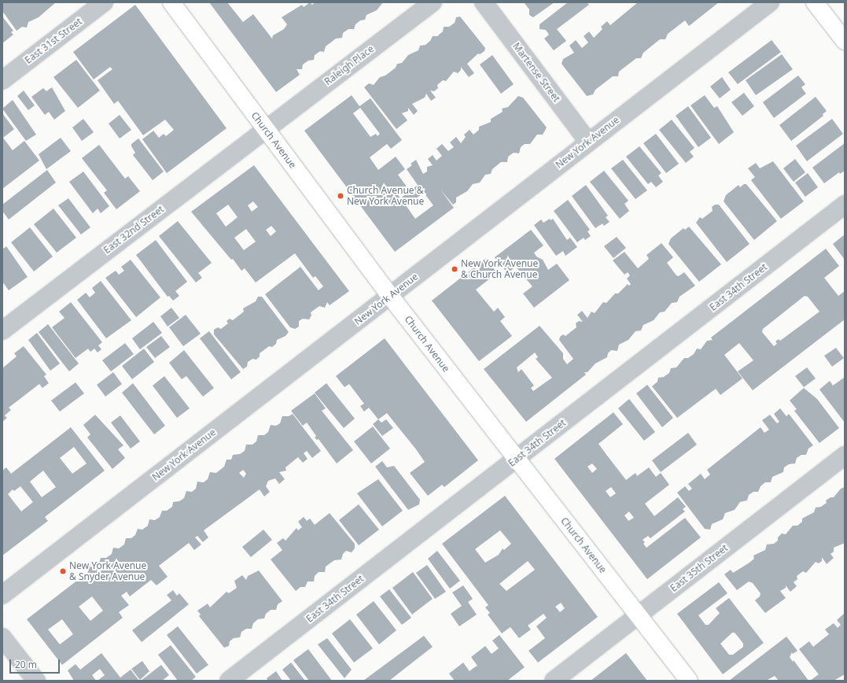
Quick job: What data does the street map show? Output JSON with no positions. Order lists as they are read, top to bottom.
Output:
{
  "streets": {
    "main road": ["Church Avenue"],
    "street": [
      "East 31st Street",
      "Raleigh Place",
      "Martense Street",
      "New York Avenue",
      "East 32nd Street",
      "East 34th Street",
      "East 35th Street"
    ]
  },
  "crossings": [
    ["Raleigh Place", "Church Avenue"],
    ["Raleigh Place", "East 32nd Street"],
    ["Martense Street", "New York Avenue"],
    ["Church Avenue", "New York Avenue"],
    ["Church Avenue", "East 32nd Street"],
    ["Church Avenue", "East 34th Street"],
    ["Church Avenue", "East 35th Street"]
  ],
  "places": ["Church Avenue & New York Avenue", "New York Avenue & Church Avenue", "New York Avenue & Snyder Avenue"],
  "scale_bar": "20 m"
}
